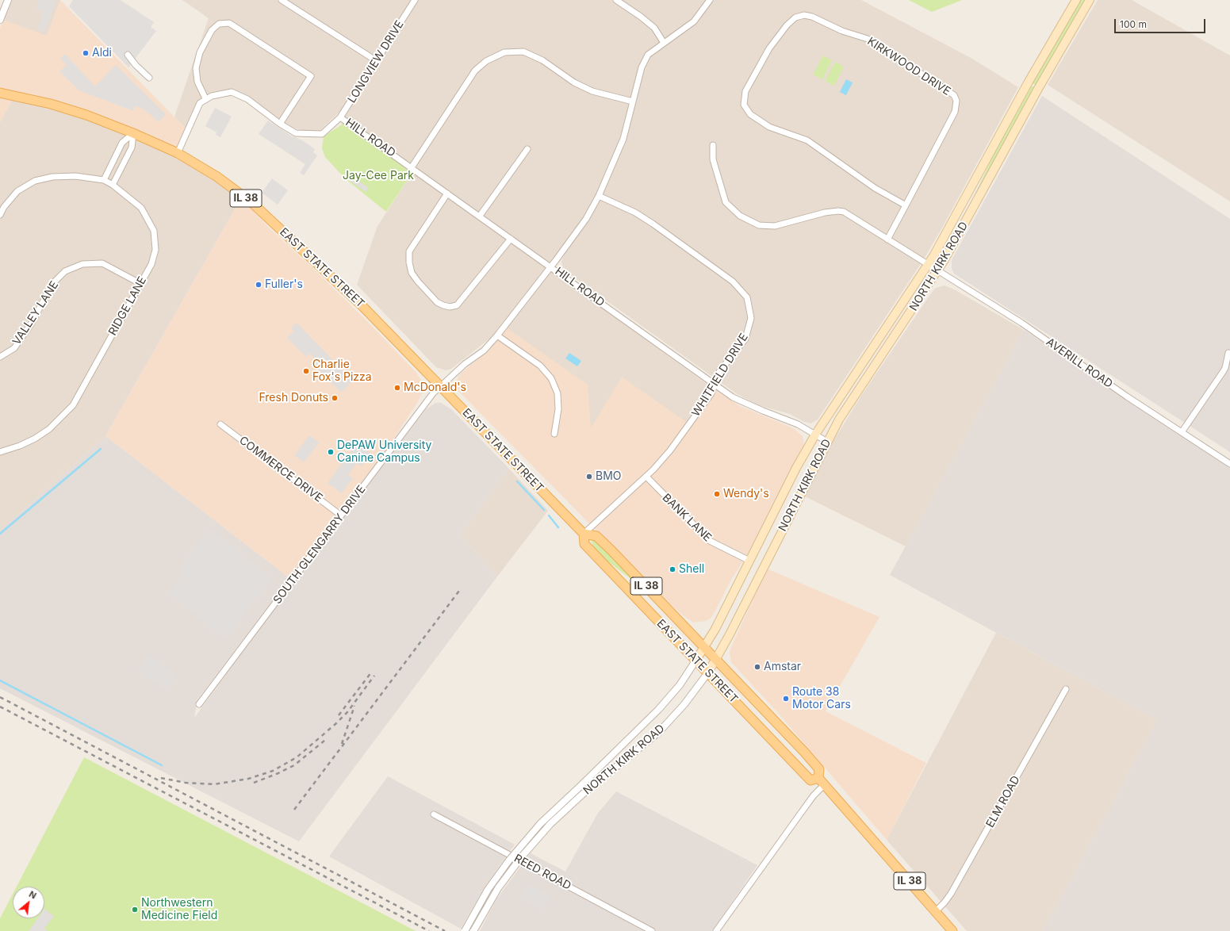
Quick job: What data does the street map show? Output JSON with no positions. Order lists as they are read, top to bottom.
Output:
{
  "streets": {
    "main road": ["IL 38", "NORTH KIRK ROAD", "EAST STATE STREET"],
    "street": [
      "LONGVIEW DRIVE",
      "KIRKWOOD DRIVE",
      "HILL ROAD",
      "RIDGE LANE",
      "VALLEY LANE",
      "AVERILL ROAD",
      "WHITFIELD DRIVE",
      "COMMERCE DRIVE",
      "BANK LANE",
      "SOUTH GLENGARRY DRIVE",
      "ELM ROAD",
      "REED ROAD"
    ]
  },
  "crossings": [
    ["LONGVIEW DRIVE", "HILL ROAD"],
    ["KIRKWOOD DRIVE", "AVERILL ROAD"],
    ["HILL ROAD", "NORTH KIRK ROAD"],
    ["HILL ROAD", "WHITFIELD DRIVE"],
    ["HILL ROAD", "SOUTH GLENGARRY DRIVE"],
    ["NORTH KIRK ROAD", "EAST STATE STREET"],
    ["NORTH KIRK ROAD", "AVERILL ROAD"],
    ["NORTH KIRK ROAD", "BANK LANE"],
    ["EAST STATE STREET", "WHITFIELD DRIVE"],
    ["EAST STATE STREET", "SOUTH GLENGARRY DRIVE"],
    ["EAST STATE STREET", "ELM ROAD"],
    ["RIDGE LANE", "VALLEY LANE"],
    ["WHITFIELD DRIVE", "BANK LANE"],
    ["WHITFIELD DRIVE", "SOUTH GLENGARRY DRIVE"],
    ["COMMERCE DRIVE", "SOUTH GLENGARRY DRIVE"]
  ],
  "parks": ["Jay-Cee Park"],
  "places": [
    "Aldi",
    "Fuller's",
    "Charlie Fox's Pizza",
    "McDonald's",
    "Fresh Donuts",
    "DePAW University Canine Campus",
    "BMO",
    "Wendy's",
    "Shell",
    "Amstar",
    "Route 38 Motor Cars",
    "Northwestern Medicine Field"
  ],
  "scale_bar": "100 m",
  "north": "top right"
}
